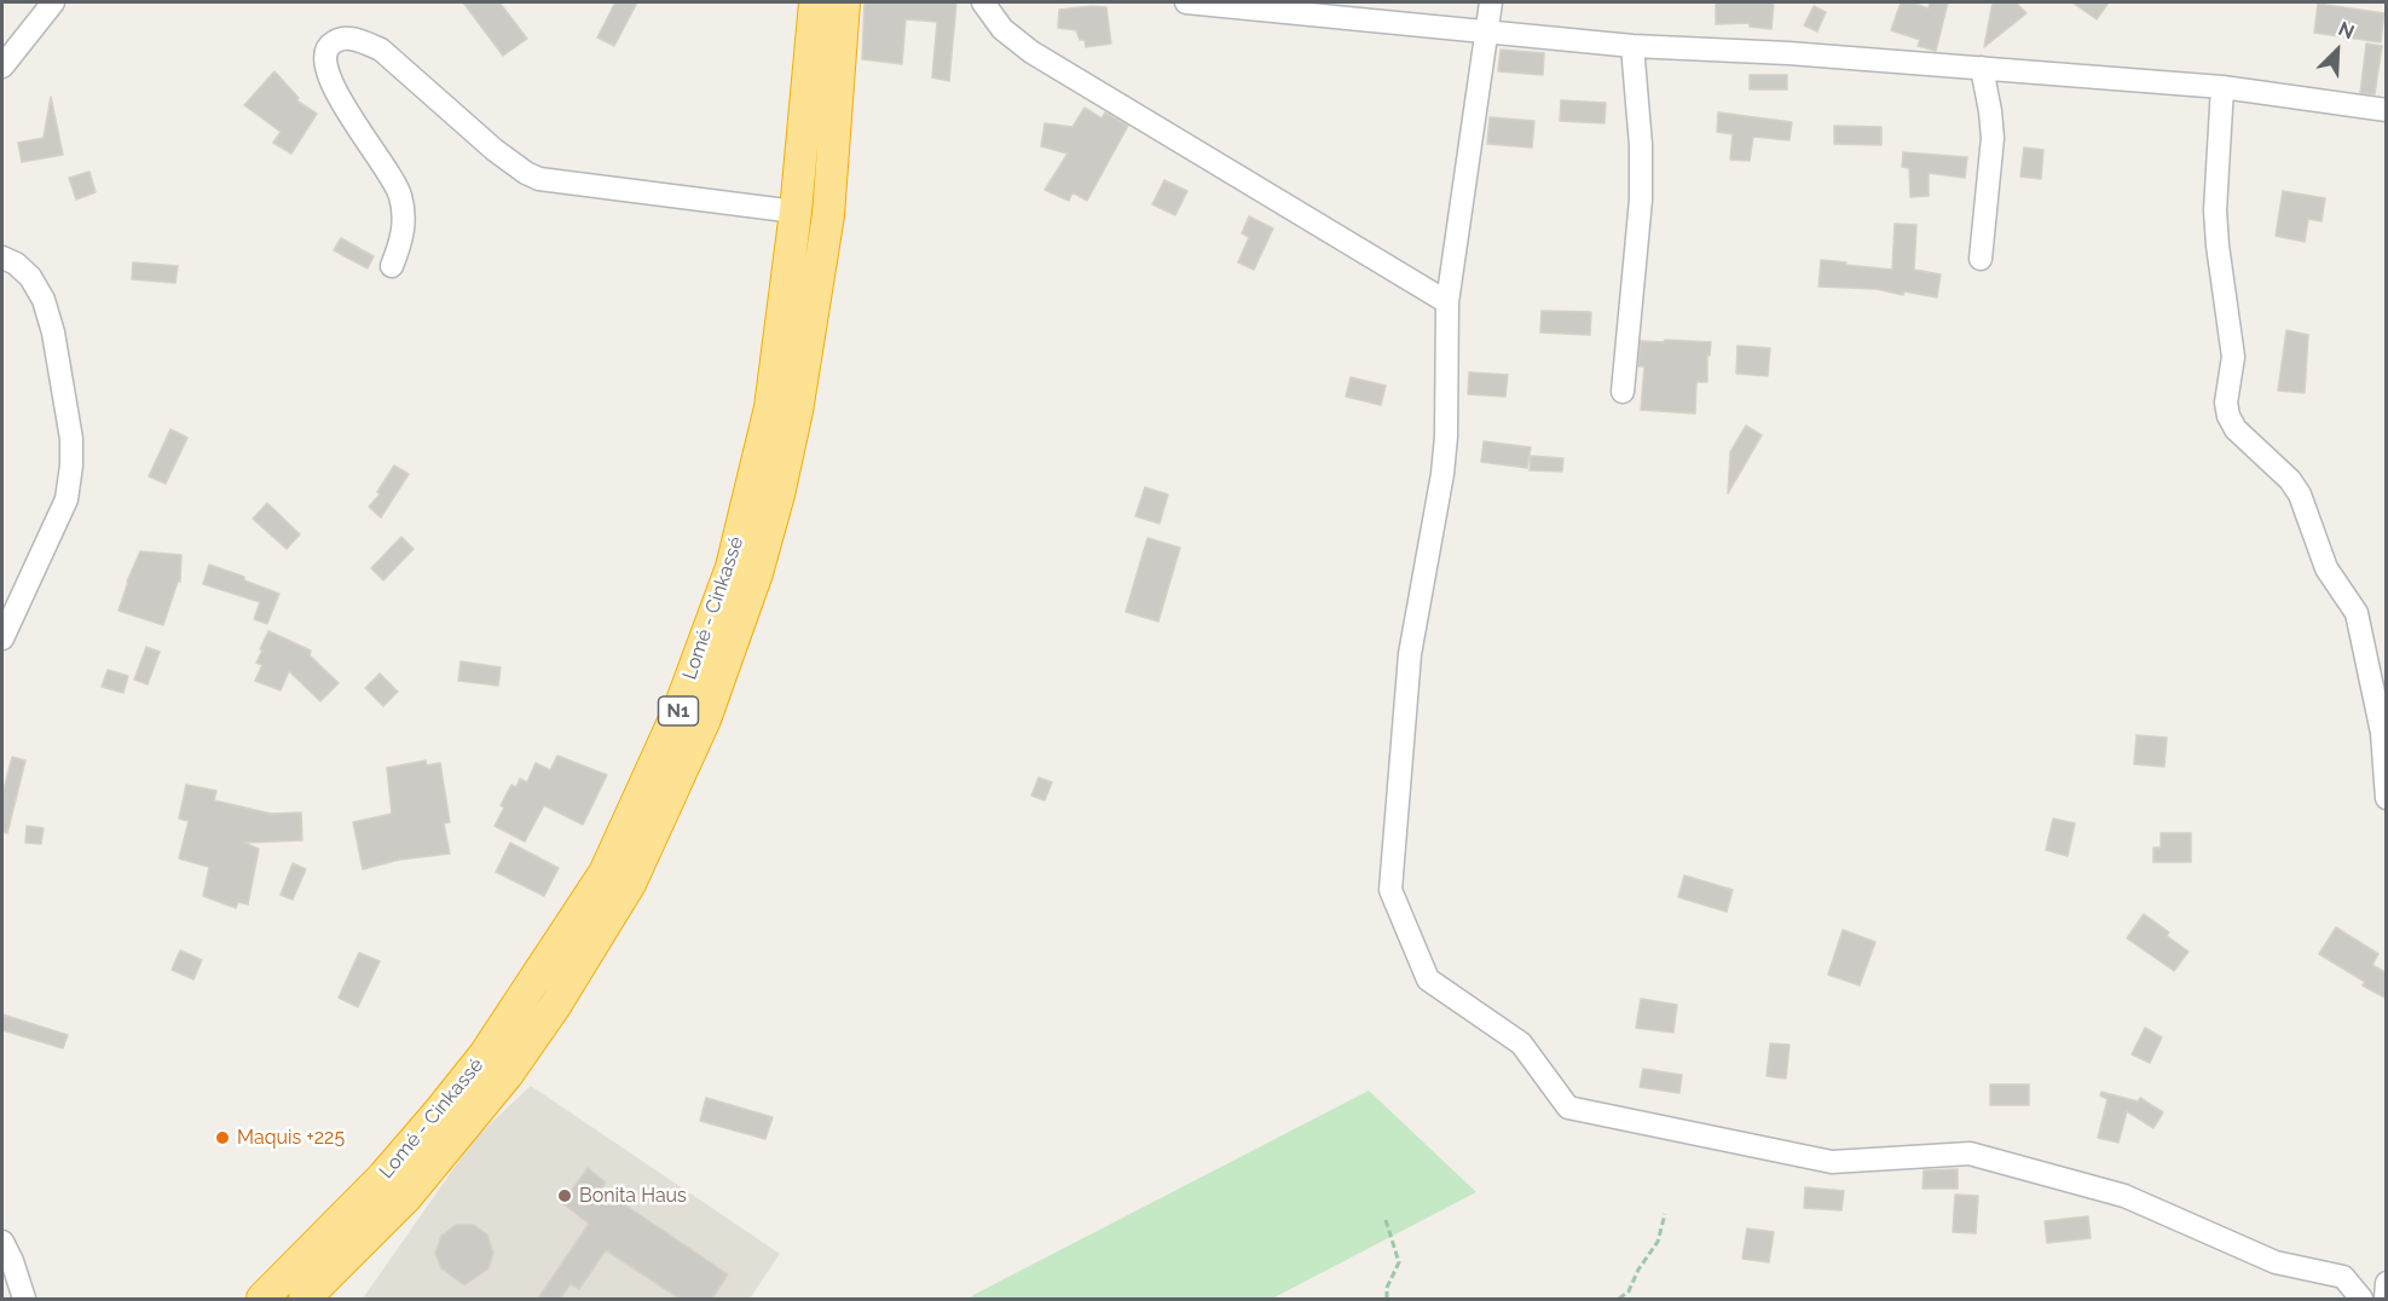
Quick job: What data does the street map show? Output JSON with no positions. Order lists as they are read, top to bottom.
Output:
{
  "streets": {
    "highway": ["Lomé - Cinkassé", "N1"]
  },
  "places": ["Maquis +225", "Bonita Haus"],
  "north": "top right"
}
